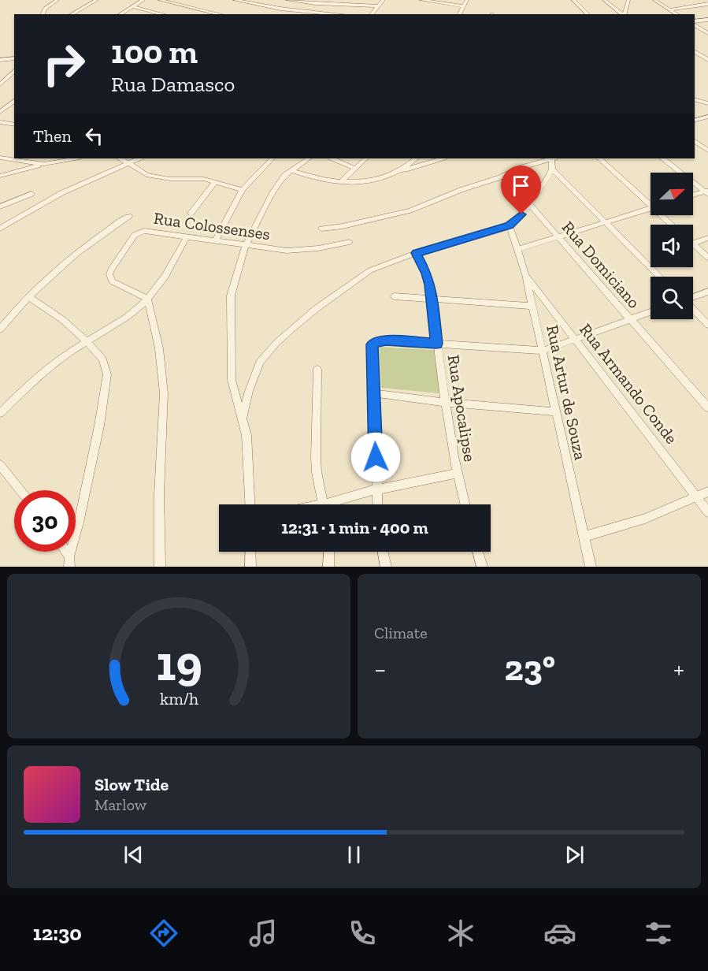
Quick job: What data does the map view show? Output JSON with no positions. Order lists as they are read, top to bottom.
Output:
{
  "streets": {
    "street": [
      "Rua Colossenses",
      "Rua Domiciano",
      "Rua Armando Conde",
      "Rua Artur de Souza",
      "Rua Apocalipse"
    ]
  },
  "crossings": [
    ["Rua Armando Conde", "Rua Artur de Souza"]
  ],
  "north": "right",
  "page": {
    "turn": ["100 m", "Rua Damasco"],
    "then": "Then",
    "limit": "30",
    "trip": "12:31 · 1 min · 400 m",
    "tile": "Climate",
    "heat": ["−", "23°", "+"],
    "song": ["Slow Tide", "Marlow"],
    "tabs": "12:30",
    "gauge": ["19", "km/h"]
  }
}
